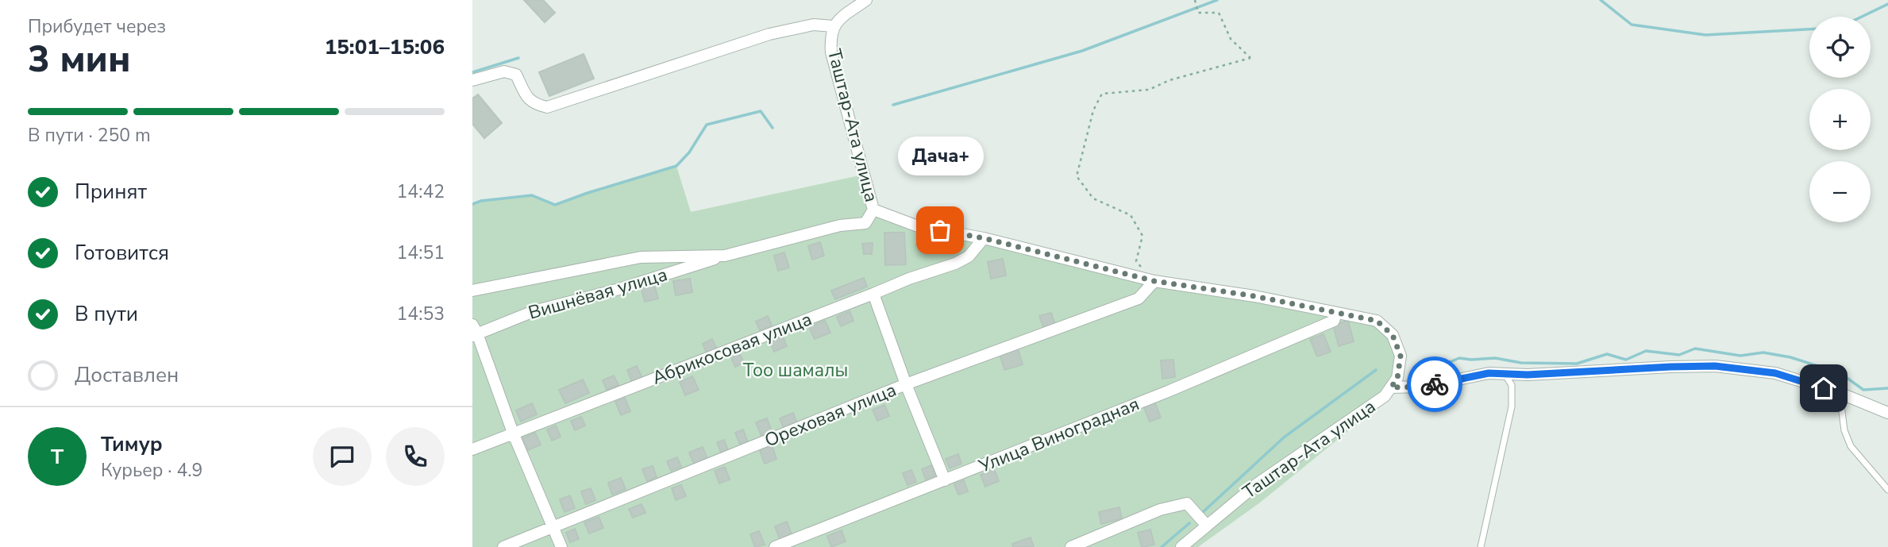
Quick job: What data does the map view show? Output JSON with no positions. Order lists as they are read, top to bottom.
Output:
{
  "streets": {
    "street": [
      "Таштар-Ата улица",
      "Вишнёвая улица",
      "Абрикосовая улица",
      "Ореховая улица",
      "Улица Виноградная"
    ]
  },
  "crossings": [
    ["Таштар-Ата улица", "Абрикосовая улица"],
    ["Таштар-Ата улица", "Ореховая улица"],
    ["Таштар-Ата улица", "Улица Виноградная"]
  ],
  "parks": ["Тоо шамалы"],
  "places": ["Дача+"],
  "page": {
    "heading": ["3 мин", "Прибудет через", "15:01–15:06"],
    "panel": ["Тимур", "Курьер · 4.9"],
    "map_buttons": ["+", "−"],
    "bar": "В пути · 250 m",
    "bubble": "Дача+",
    "list": [
      ["Принят", "14:42"],
      ["Готовится", "14:51"],
      ["В пути", "14:53"],
      "Доставлен"
    ],
    "round": "Т"
  }
}
